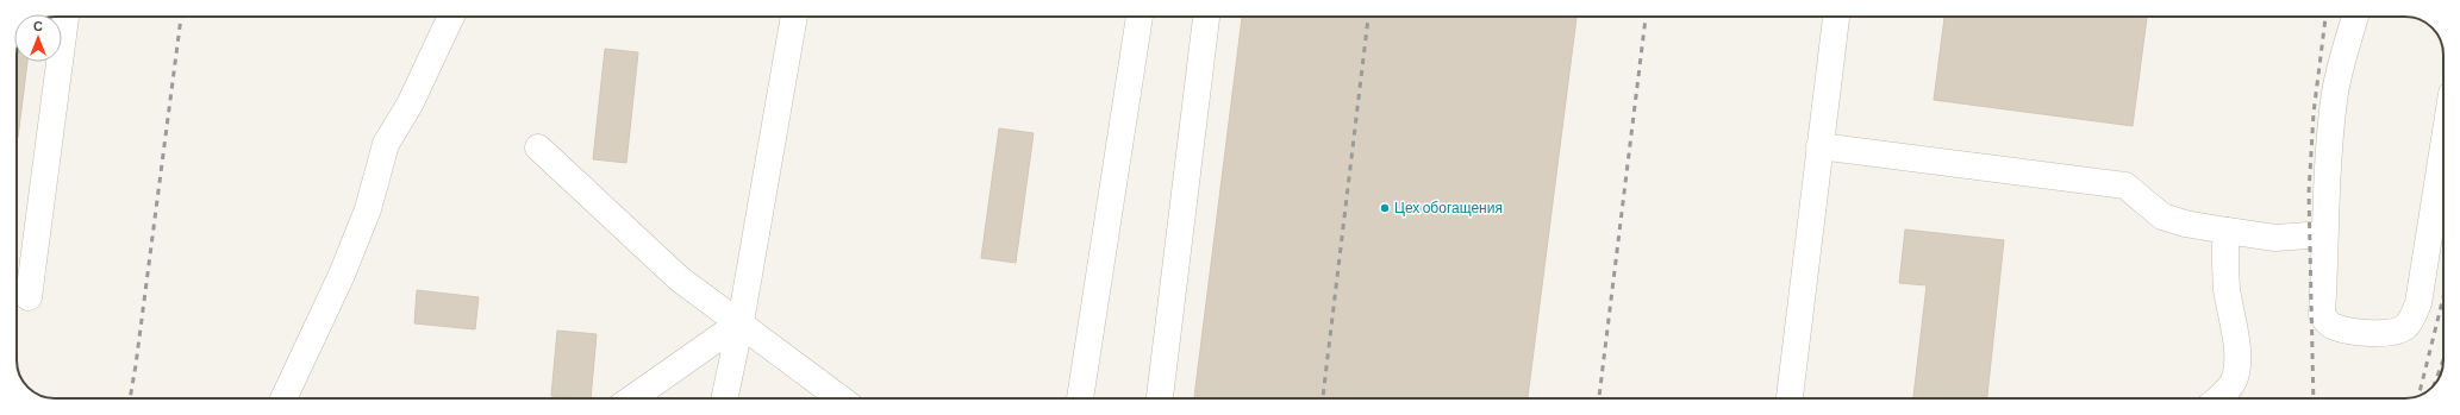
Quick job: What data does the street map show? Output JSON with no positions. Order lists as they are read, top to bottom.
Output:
{
  "places": ["Цех обогащения"],
  "north": "top"
}
